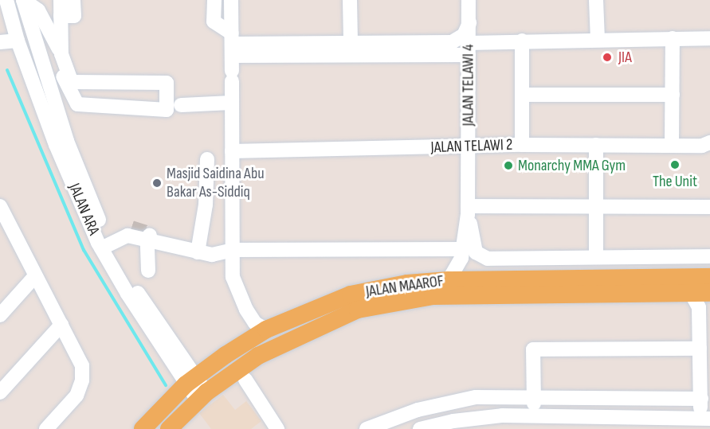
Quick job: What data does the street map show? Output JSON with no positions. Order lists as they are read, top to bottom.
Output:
{
  "streets": {
    "main road": ["JALAN MAAROF"],
    "street": ["JALAN TELAWI 4", "JALAN TELAWI 2", "JALAN ARA"]
  },
  "crossings": [
    ["JALAN TELAWI 4", "JALAN TELAWI 2"],
    ["JALAN TELAWI 4", "JALAN MAAROF"],
    ["JALAN ARA", "JALAN MAAROF"]
  ],
  "places": [
    "JIA",
    "The Unit",
    "Monarchy MMA Gym",
    "Masjid Saidina Abu Bakar As-Siddiq"
  ]
}
